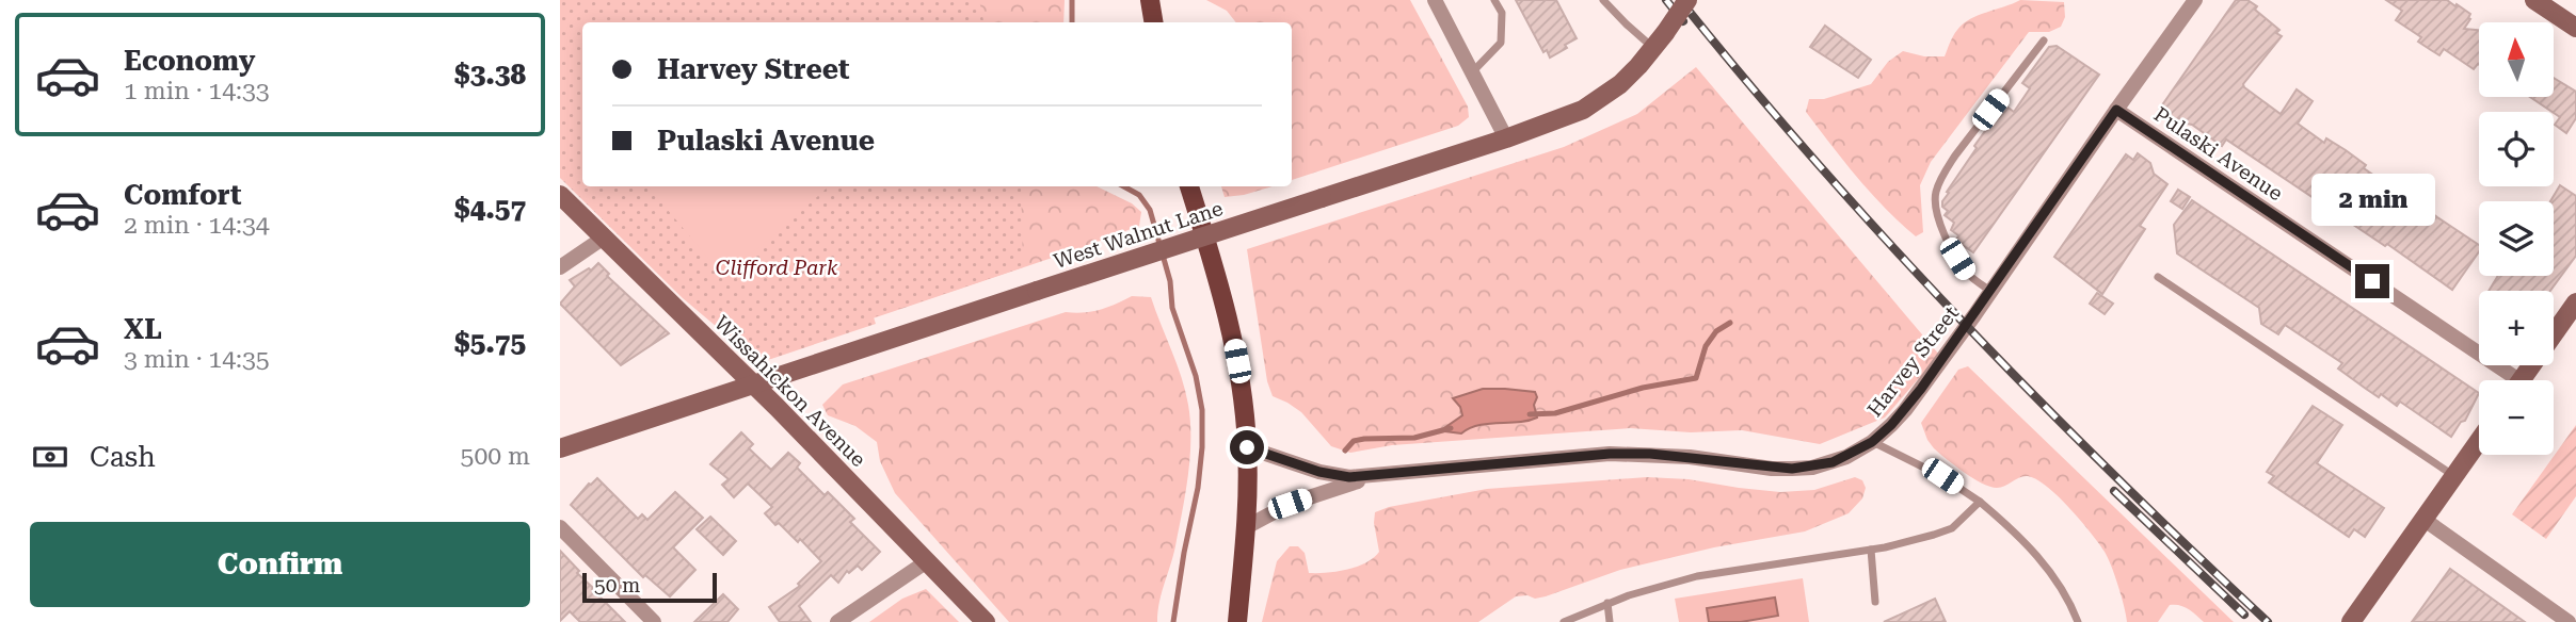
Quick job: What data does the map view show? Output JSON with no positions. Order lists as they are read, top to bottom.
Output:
{
  "streets": {
    "street": [
      "Pulaski Avenue",
      "West Walnut Lane",
      "Harvey Street",
      "Wissahickon Avenue"
    ]
  },
  "crossings": [
    ["Pulaski Avenue", "Harvey Street"],
    ["West Walnut Lane", "Wissahickon Avenue"]
  ],
  "parks": ["Clifford Park"],
  "scale_bar": "50 m",
  "north": "top",
  "page": {
    "list": [
      {
        "name": "Economy",
        "note": "1 min · 14:33",
        "value": "$3.38"
      },
      {
        "name": "Comfort",
        "note": "2 min · 14:34",
        "value": "$4.57"
      },
      {
        "name": "XL",
        "note": "3 min · 14:35",
        "value": "$5.75"
      }
    ],
    "map_buttons": ["+", "−"],
    "banner": ["Harvey Street", "Pulaski Avenue"],
    "bubble": "2 min",
    "pay": ["Cash", "500 m"],
    "buttons": "Confirm",
    "scale": "50 m"
  }
}
